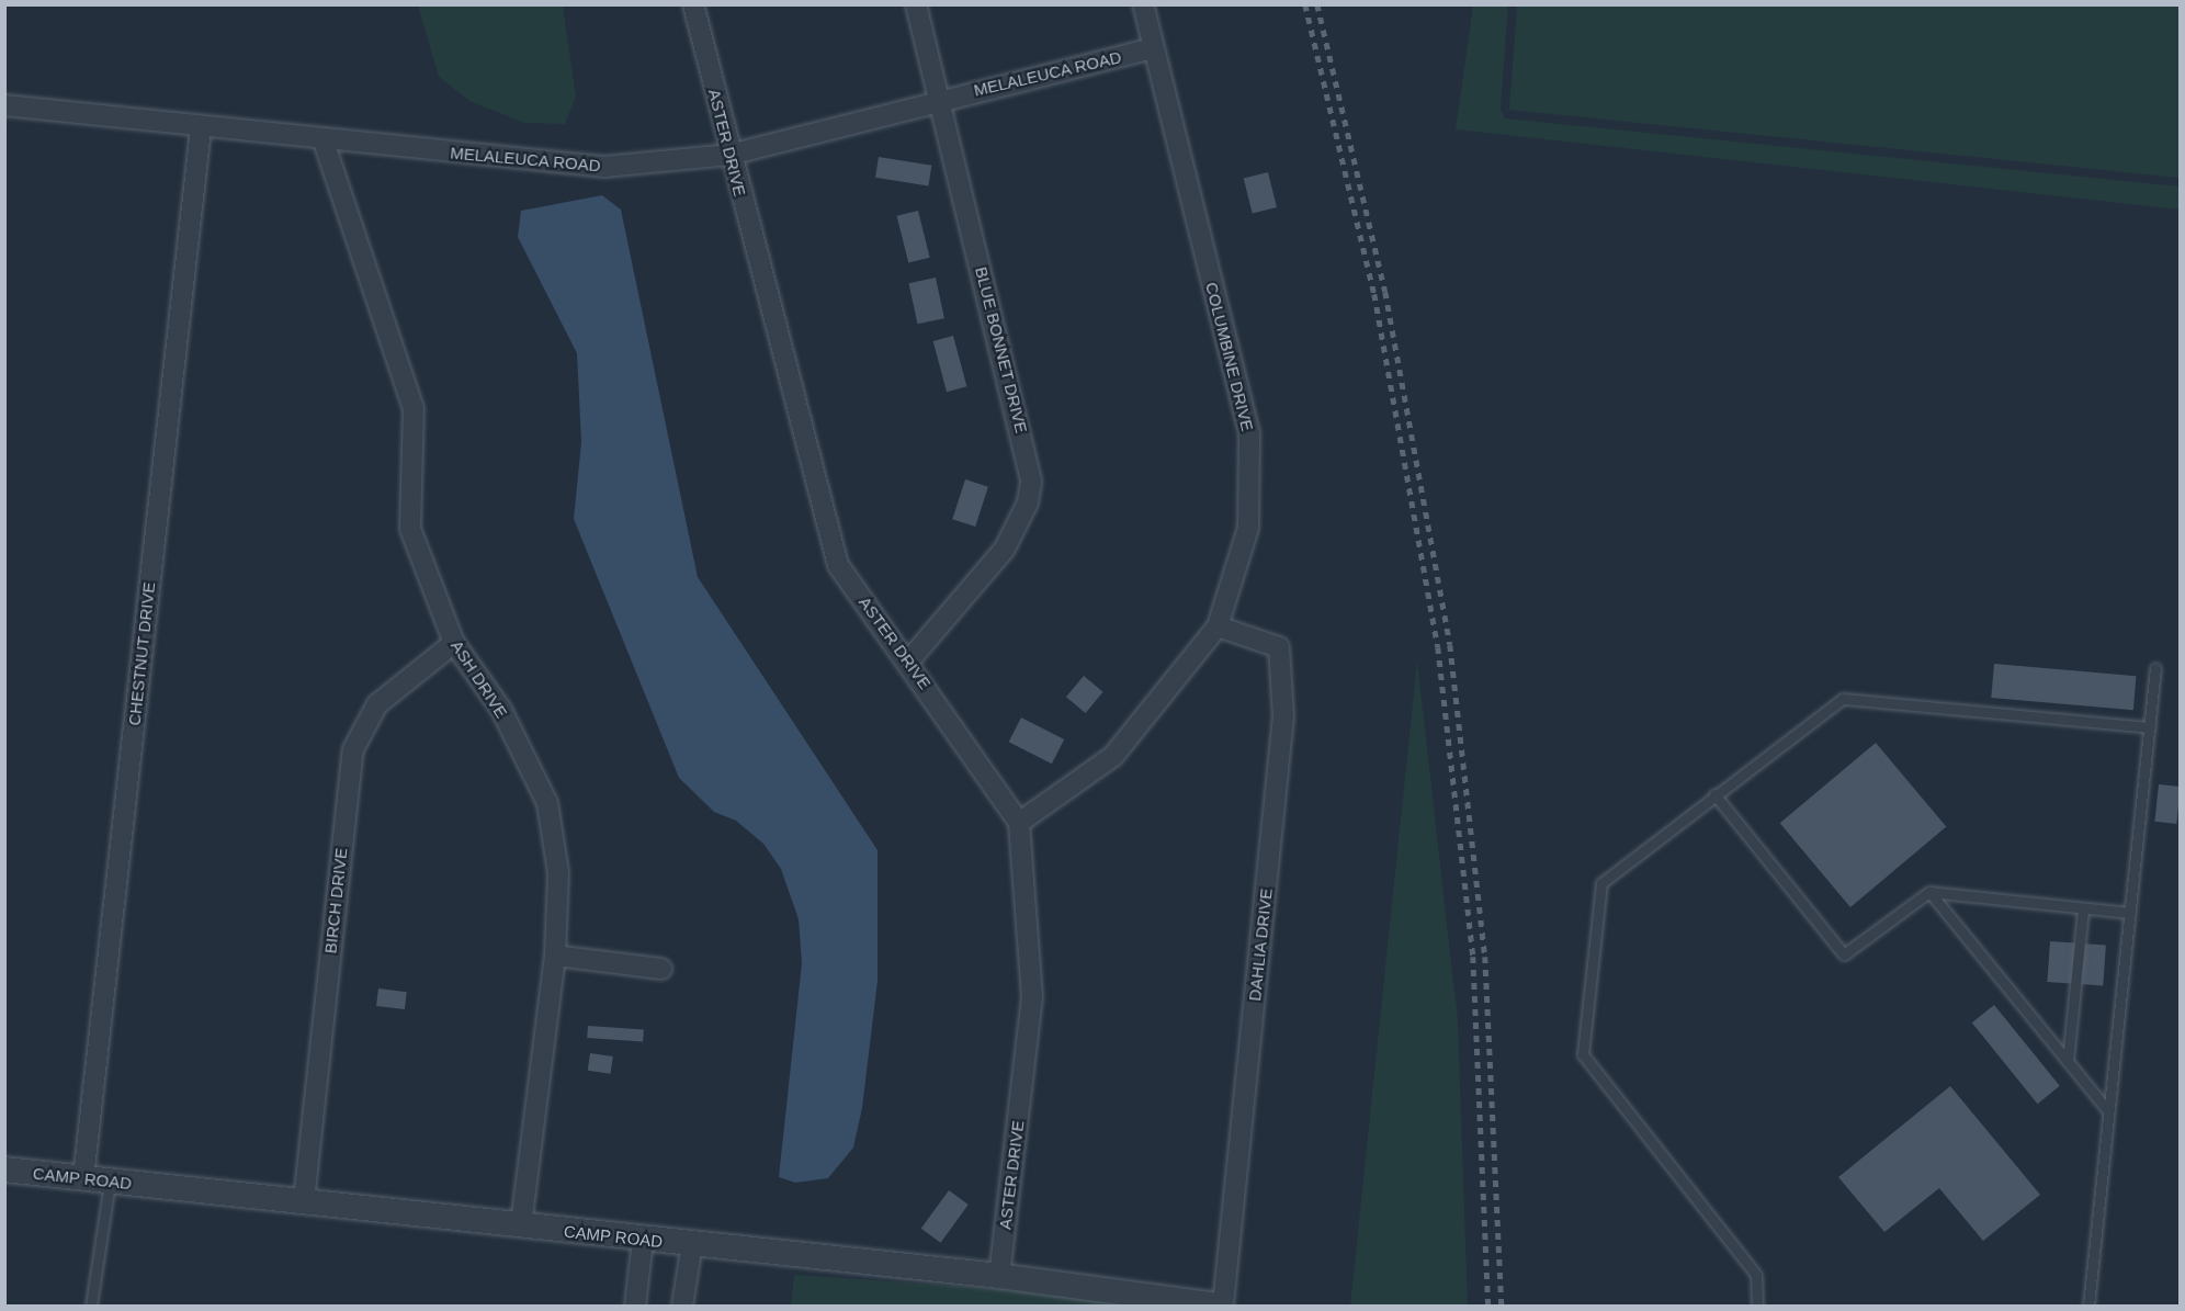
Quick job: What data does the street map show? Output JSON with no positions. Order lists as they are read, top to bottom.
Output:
{
  "streets": {
    "street": [
      "MELALEUCA ROAD",
      "ASTER DRIVE",
      "BLUE BONNET DRIVE",
      "COLUMBINE DRIVE",
      "CHESTNUT DRIVE",
      "ASH DRIVE",
      "BIRCH DRIVE",
      "DAHLIA DRIVE",
      "CAMP ROAD"
    ]
  },
  "crossings": [
    ["MELALEUCA ROAD", "ASTER DRIVE"],
    ["MELALEUCA ROAD", "BLUE BONNET DRIVE"],
    ["MELALEUCA ROAD", "COLUMBINE DRIVE"],
    ["MELALEUCA ROAD", "CHESTNUT DRIVE"],
    ["MELALEUCA ROAD", "ASH DRIVE"],
    ["ASTER DRIVE", "BLUE BONNET DRIVE"],
    ["ASTER DRIVE", "COLUMBINE DRIVE"],
    ["ASTER DRIVE", "CAMP ROAD"],
    ["COLUMBINE DRIVE", "DAHLIA DRIVE"],
    ["CHESTNUT DRIVE", "CAMP ROAD"],
    ["ASH DRIVE", "BIRCH DRIVE"],
    ["ASH DRIVE", "CAMP ROAD"],
    ["BIRCH DRIVE", "CAMP ROAD"],
    ["DAHLIA DRIVE", "CAMP ROAD"]
  ]
}
